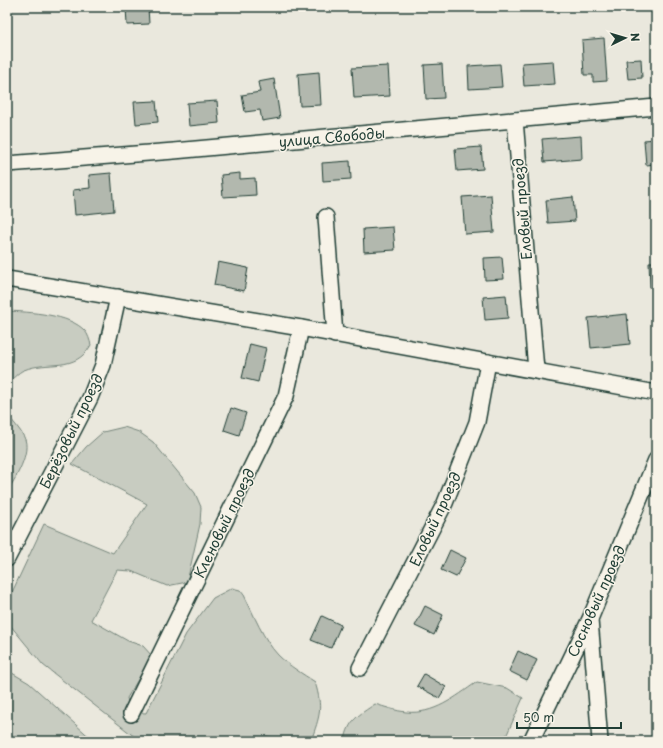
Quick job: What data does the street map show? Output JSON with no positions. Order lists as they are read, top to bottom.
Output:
{
  "streets": {
    "street": [
      "улица Свободы",
      "Еловый проезд",
      "Берёзовый проезд",
      "Кленовый проезд",
      "Сосновый проезд"
    ]
  },
  "crossings": [
    ["улица Свободы", "Еловый проезд"]
  ],
  "scale_bar": "50 m",
  "north": "right"
}
